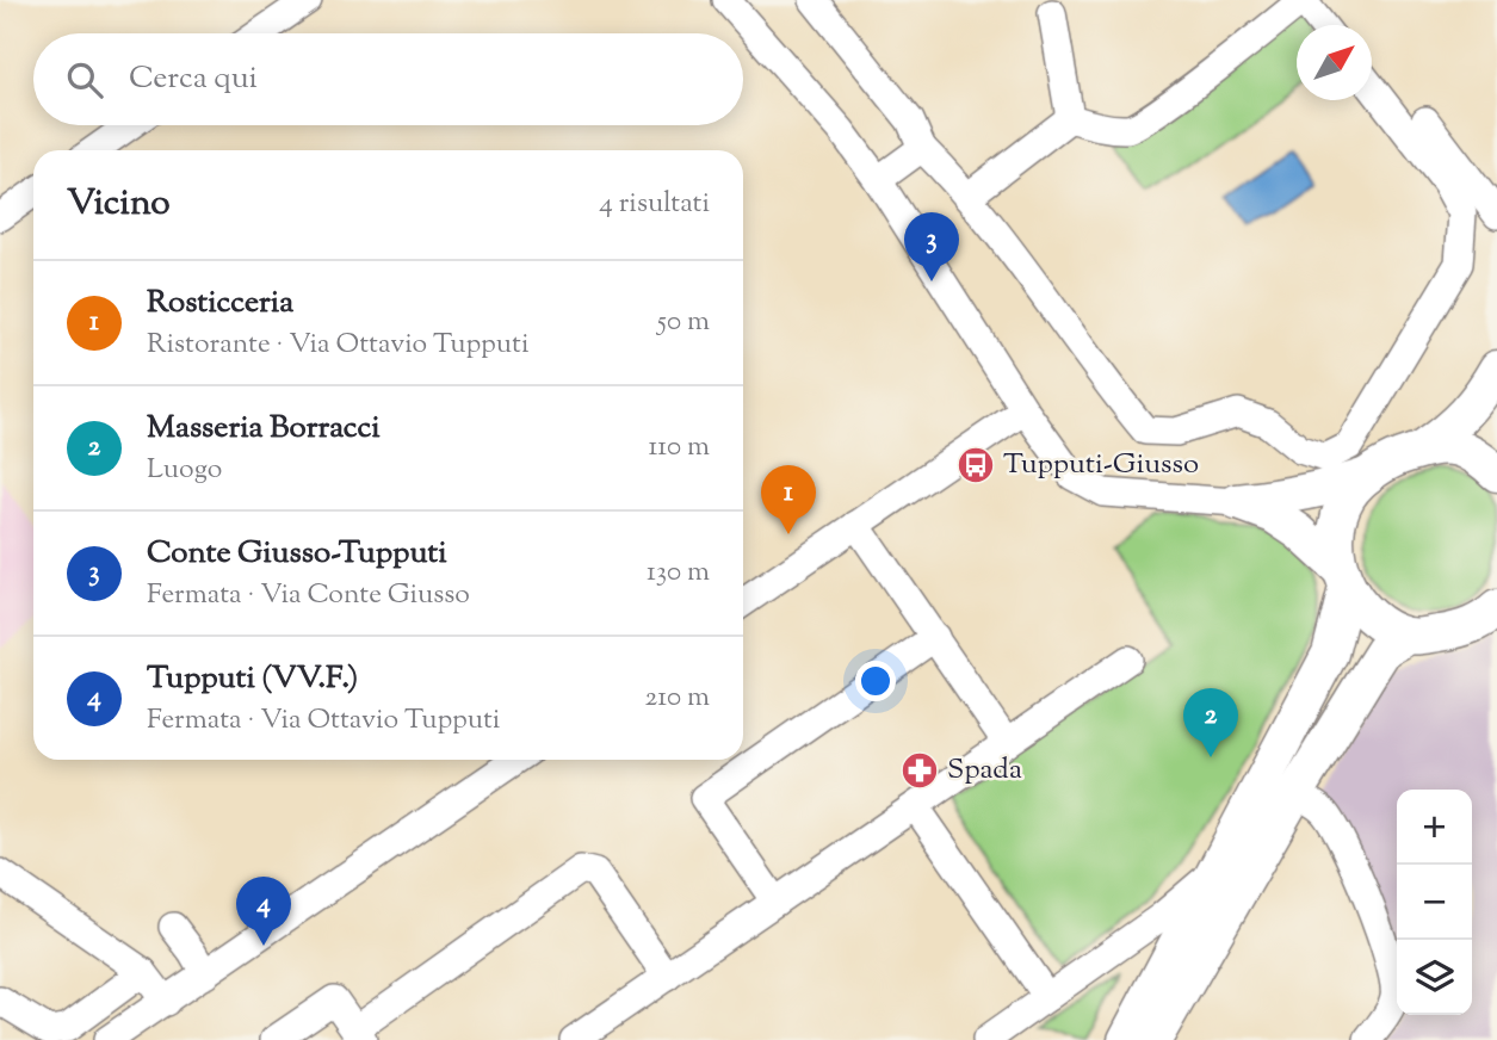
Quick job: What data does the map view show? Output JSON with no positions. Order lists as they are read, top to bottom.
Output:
{
  "places": {
    "bus stop": ["Tupputi-Giusso"],
    "pharmacy": ["Spada"]
  },
  "north": "top right",
  "page": {
    "search": "Cerca qui",
    "heading": ["Vicino", "4 risultati"],
    "pins": [
      "3",
      "1",
      "2",
      "4"
    ],
    "list": [
      {
        "mark": "1",
        "name": "Rosticceria",
        "note": "Ristorante · Via Ottavio Tupputi",
        "value": "50 m"
      },
      {
        "mark": "2",
        "name": "Masseria Borracci",
        "note": "Luogo",
        "value": "110 m"
      },
      {
        "mark": "3",
        "name": "Conte Giusso-Tupputi",
        "note": "Fermata · Via Conte Giusso",
        "value": "130 m"
      },
      {
        "mark": "4",
        "name": "Tupputi (VV.F.)",
        "note": "Fermata · Via Ottavio Tupputi",
        "value": "210 m"
      }
    ],
    "map_buttons": ["+", "−"]
  }
}
